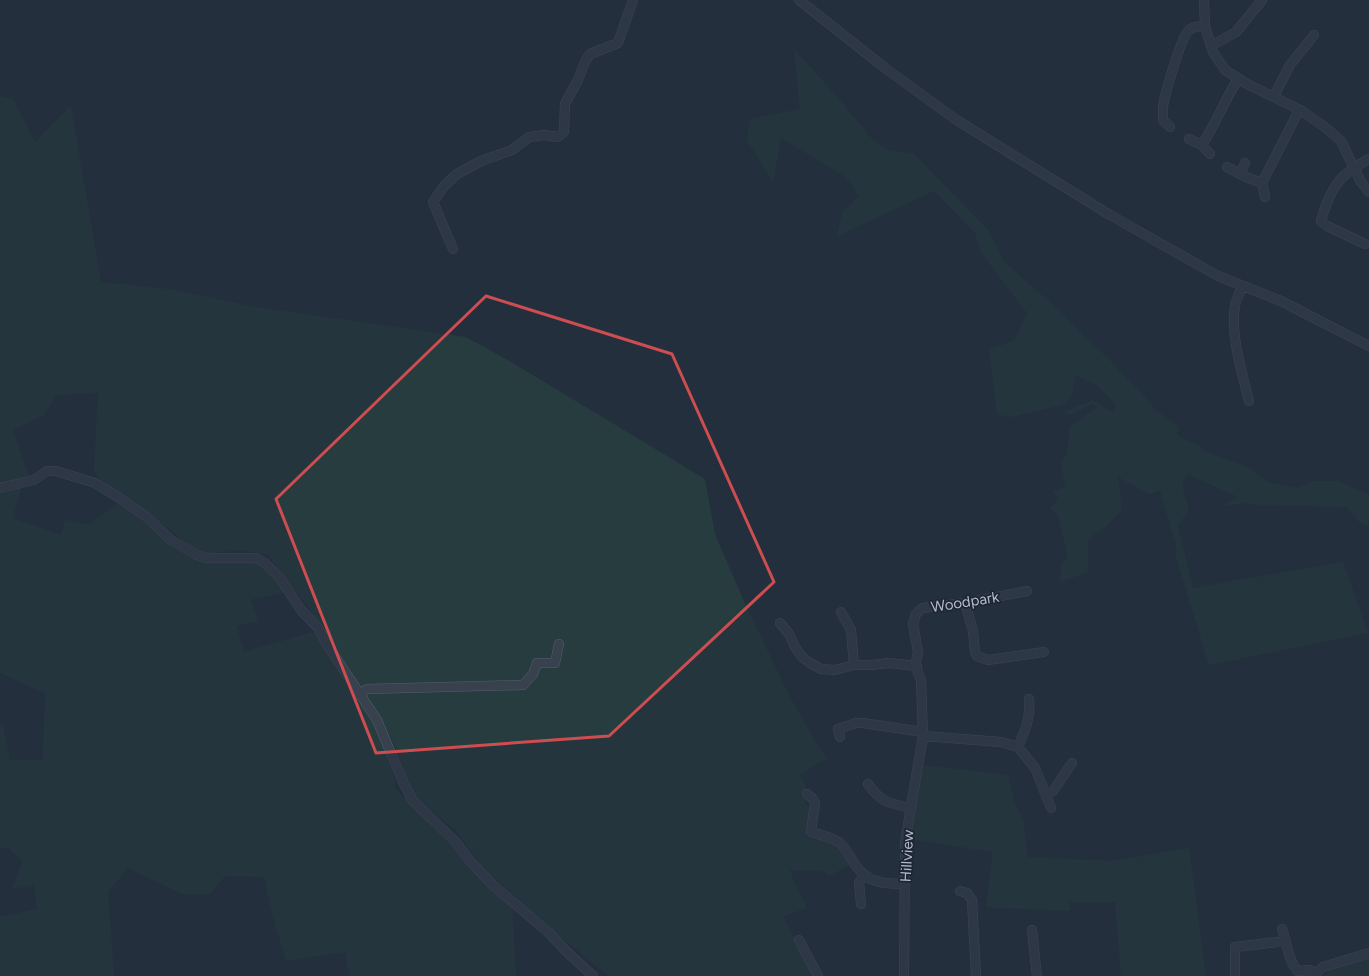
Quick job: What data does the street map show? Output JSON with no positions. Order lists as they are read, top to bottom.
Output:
{
  "streets": {
    "street": ["Woodpark", "Hillview"]
  },
  "crossings": [
    ["Woodpark", "Hillview"]
  ]
}
